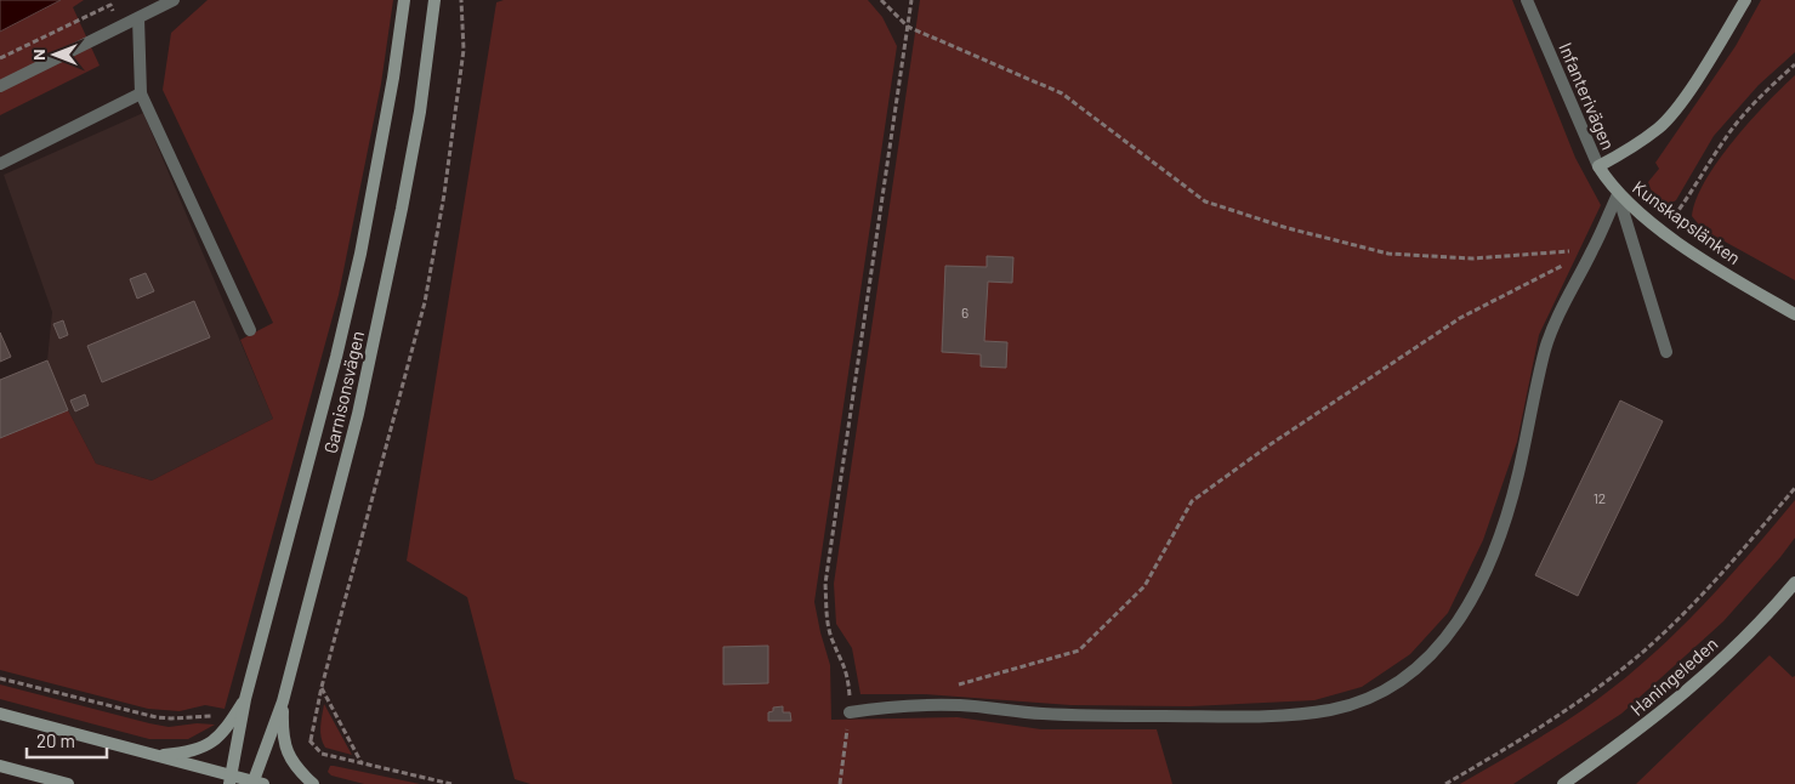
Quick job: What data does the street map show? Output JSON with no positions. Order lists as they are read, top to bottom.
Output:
{
  "streets": {
    "street": [
      "Infanterivägen",
      "Kunskapslänken",
      "Garnisonsvägen",
      "Haningeleden"
    ]
  },
  "crossings": [
    ["Infanterivägen", "Kunskapslänken"]
  ],
  "house_numbers": ["6", "12"],
  "scale_bar": "20 m",
  "north": "left"
}
